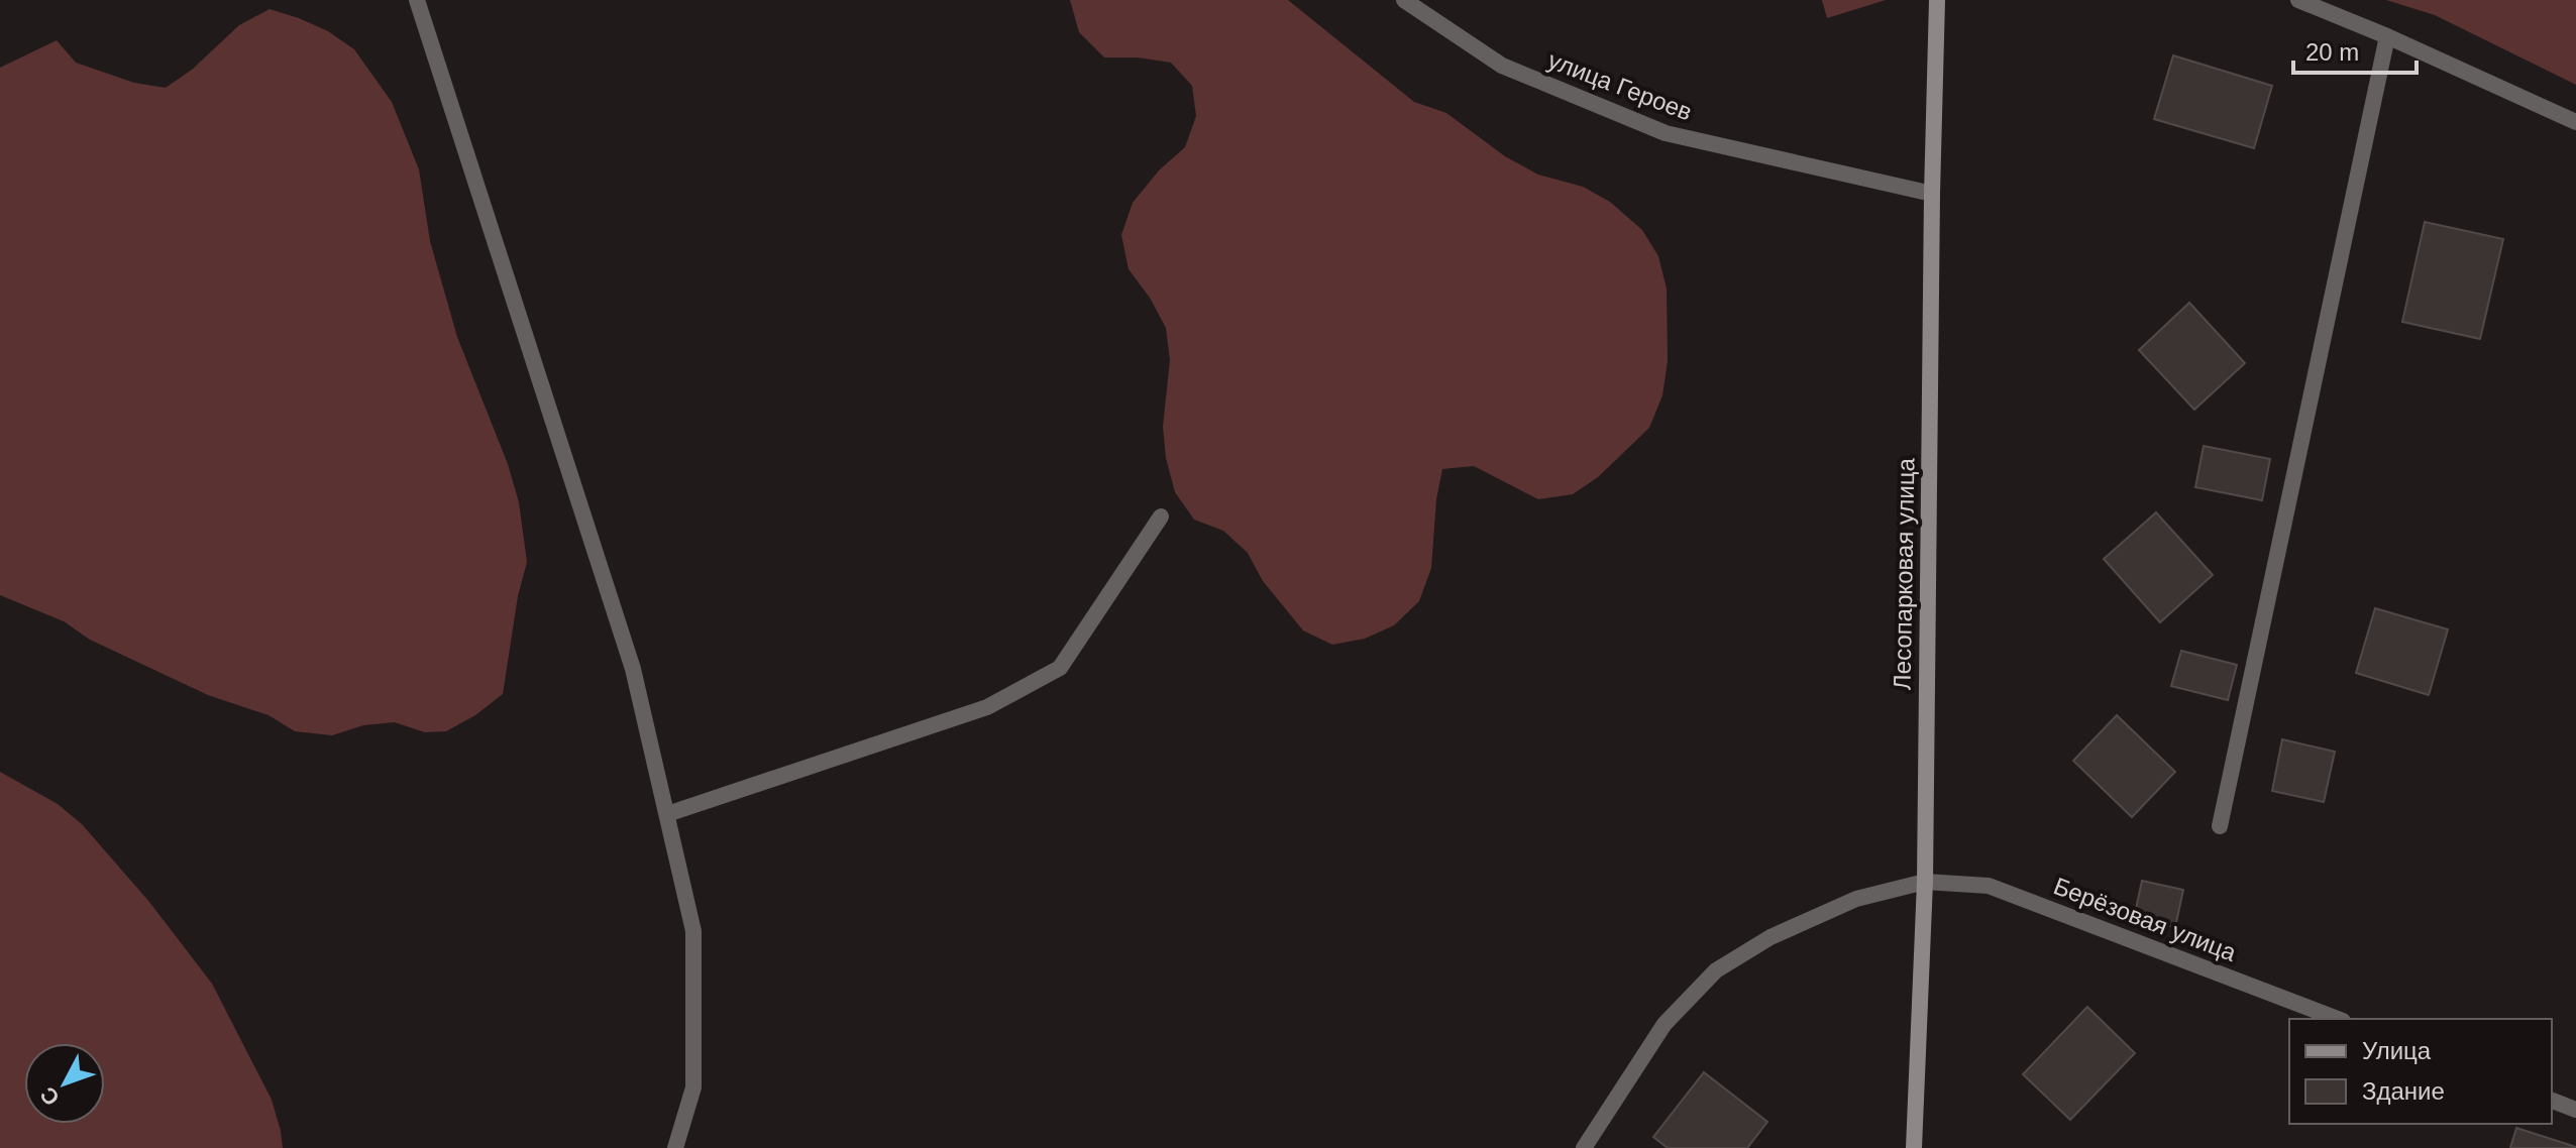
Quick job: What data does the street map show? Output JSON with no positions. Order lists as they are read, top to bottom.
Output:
{
  "streets": {
    "street": ["улица Героев", "Лесопарковая улица", "Берёзовая улица"]
  },
  "crossings": [
    ["улица Героев", "Лесопарковая улица"],
    ["Лесопарковая улица", "Берёзовая улица"]
  ],
  "legend": ["Улица", "Здание"],
  "scale_bar": "20 m",
  "north": "bottom left"
}
